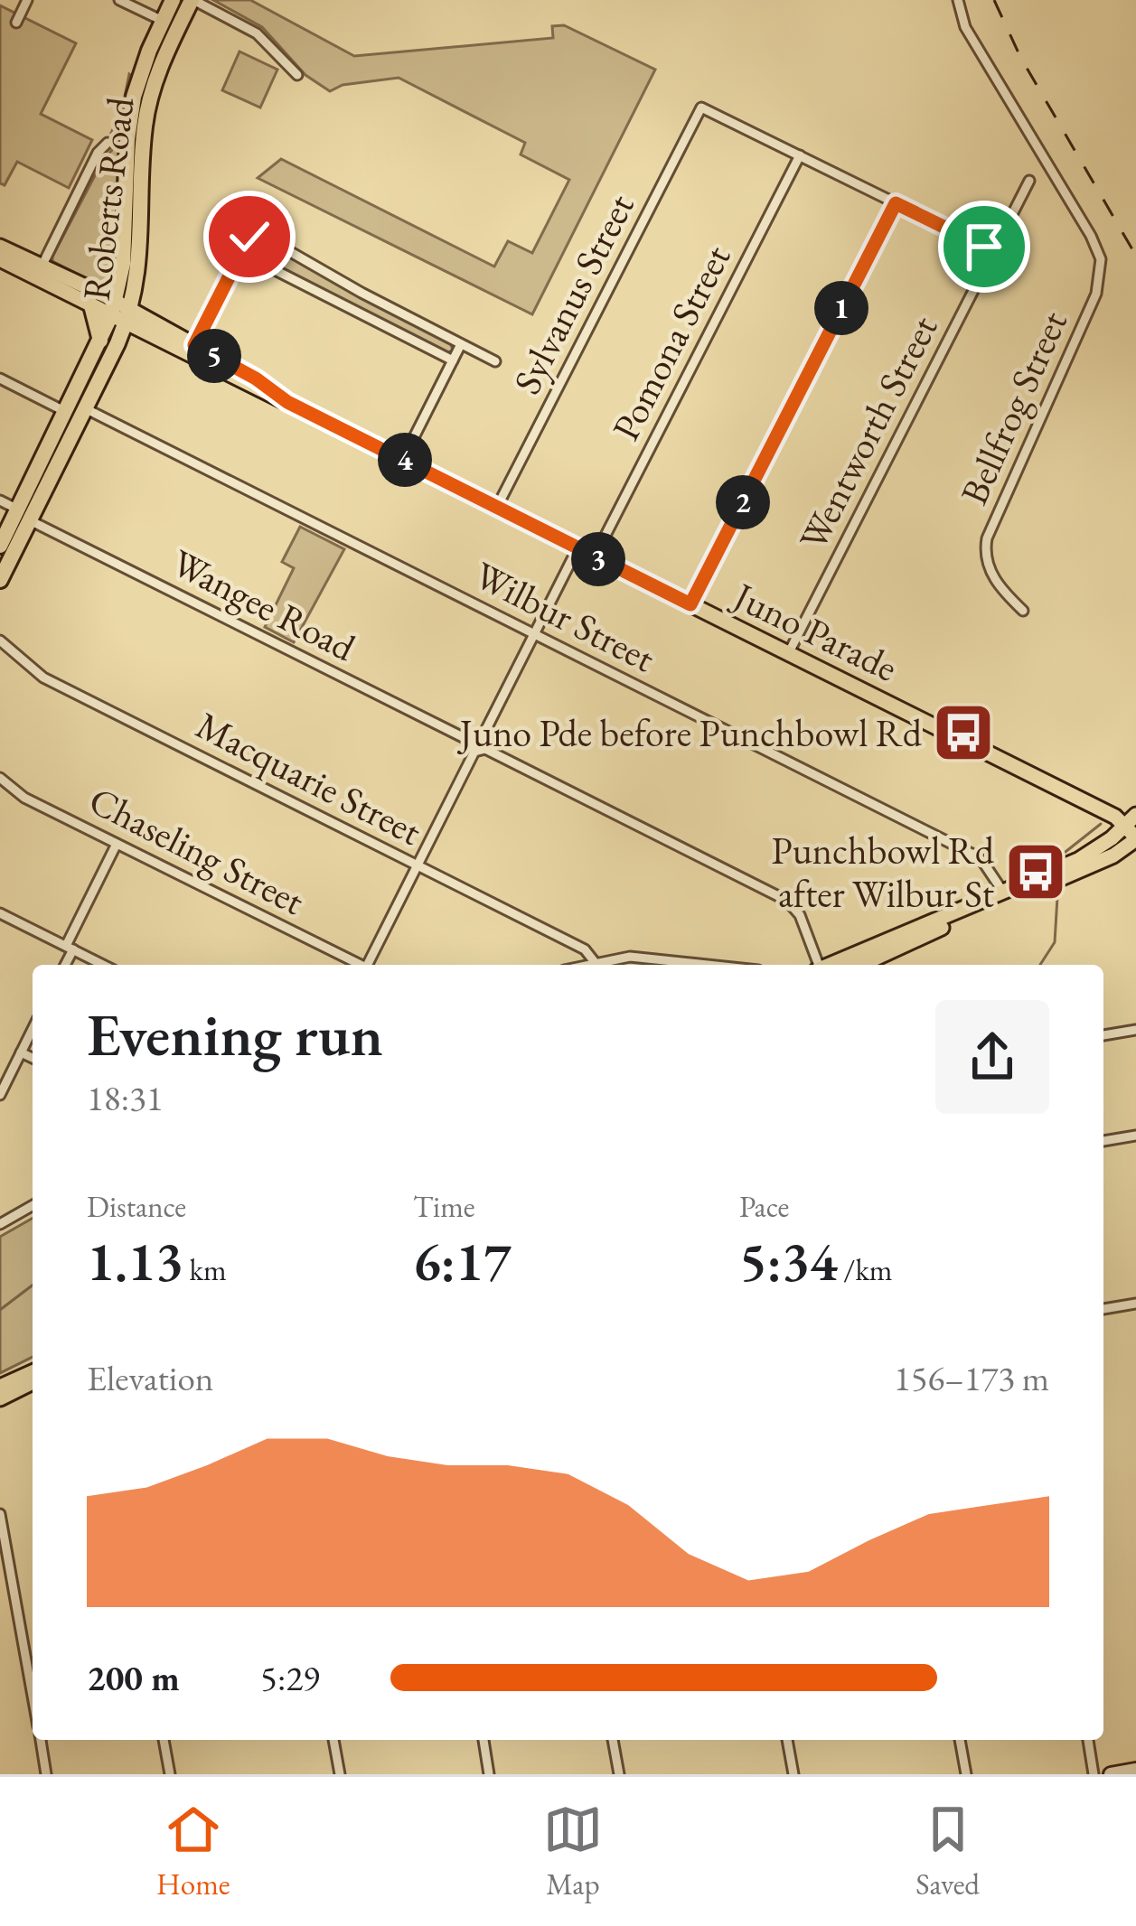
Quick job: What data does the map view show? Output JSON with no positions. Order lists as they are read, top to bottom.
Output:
{
  "streets": {
    "highway": ["Roberts Road"],
    "main road": ["Juno Parade"],
    "street": [
      "Sylvanus Street",
      "Pomona Street",
      "Bellfrog Street",
      "Wentworth Street",
      "Wangee Road",
      "Wilbur Street",
      "Macquarie Street",
      "Chaseling Street"
    ]
  },
  "crossings": [
    ["Roberts Road", "Wangee Road"],
    ["Roberts Road", "Wilbur Street"],
    ["Roberts Road", "Juno Parade"],
    ["Sylvanus Street", "Pomona Street"],
    ["Sylvanus Street", "Juno Parade"],
    ["Pomona Street", "Juno Parade"],
    ["Wentworth Street", "Juno Parade"]
  ],
  "places": {
    "bus stop": ["Juno Pde before Punchbowl Rd", "Punchbowl Rd after Wilbur St"]
  },
  "page": {
    "pins": [
      "1",
      "5",
      "4",
      "2",
      "3"
    ],
    "heading": ["Evening run", "18:31"],
    "stats": [
      ["Distance", "1.13 km"],
      ["Time", "6:17"],
      ["Pace", "5:34 /km"]
    ],
    "chart": ["Elevation", "156–173 m"],
    "list": [
      {
        "name": "200 m",
        "note": "5:29"
      }
    ],
    "tabs": ["Home", "Map", "Saved"]
  }
}
